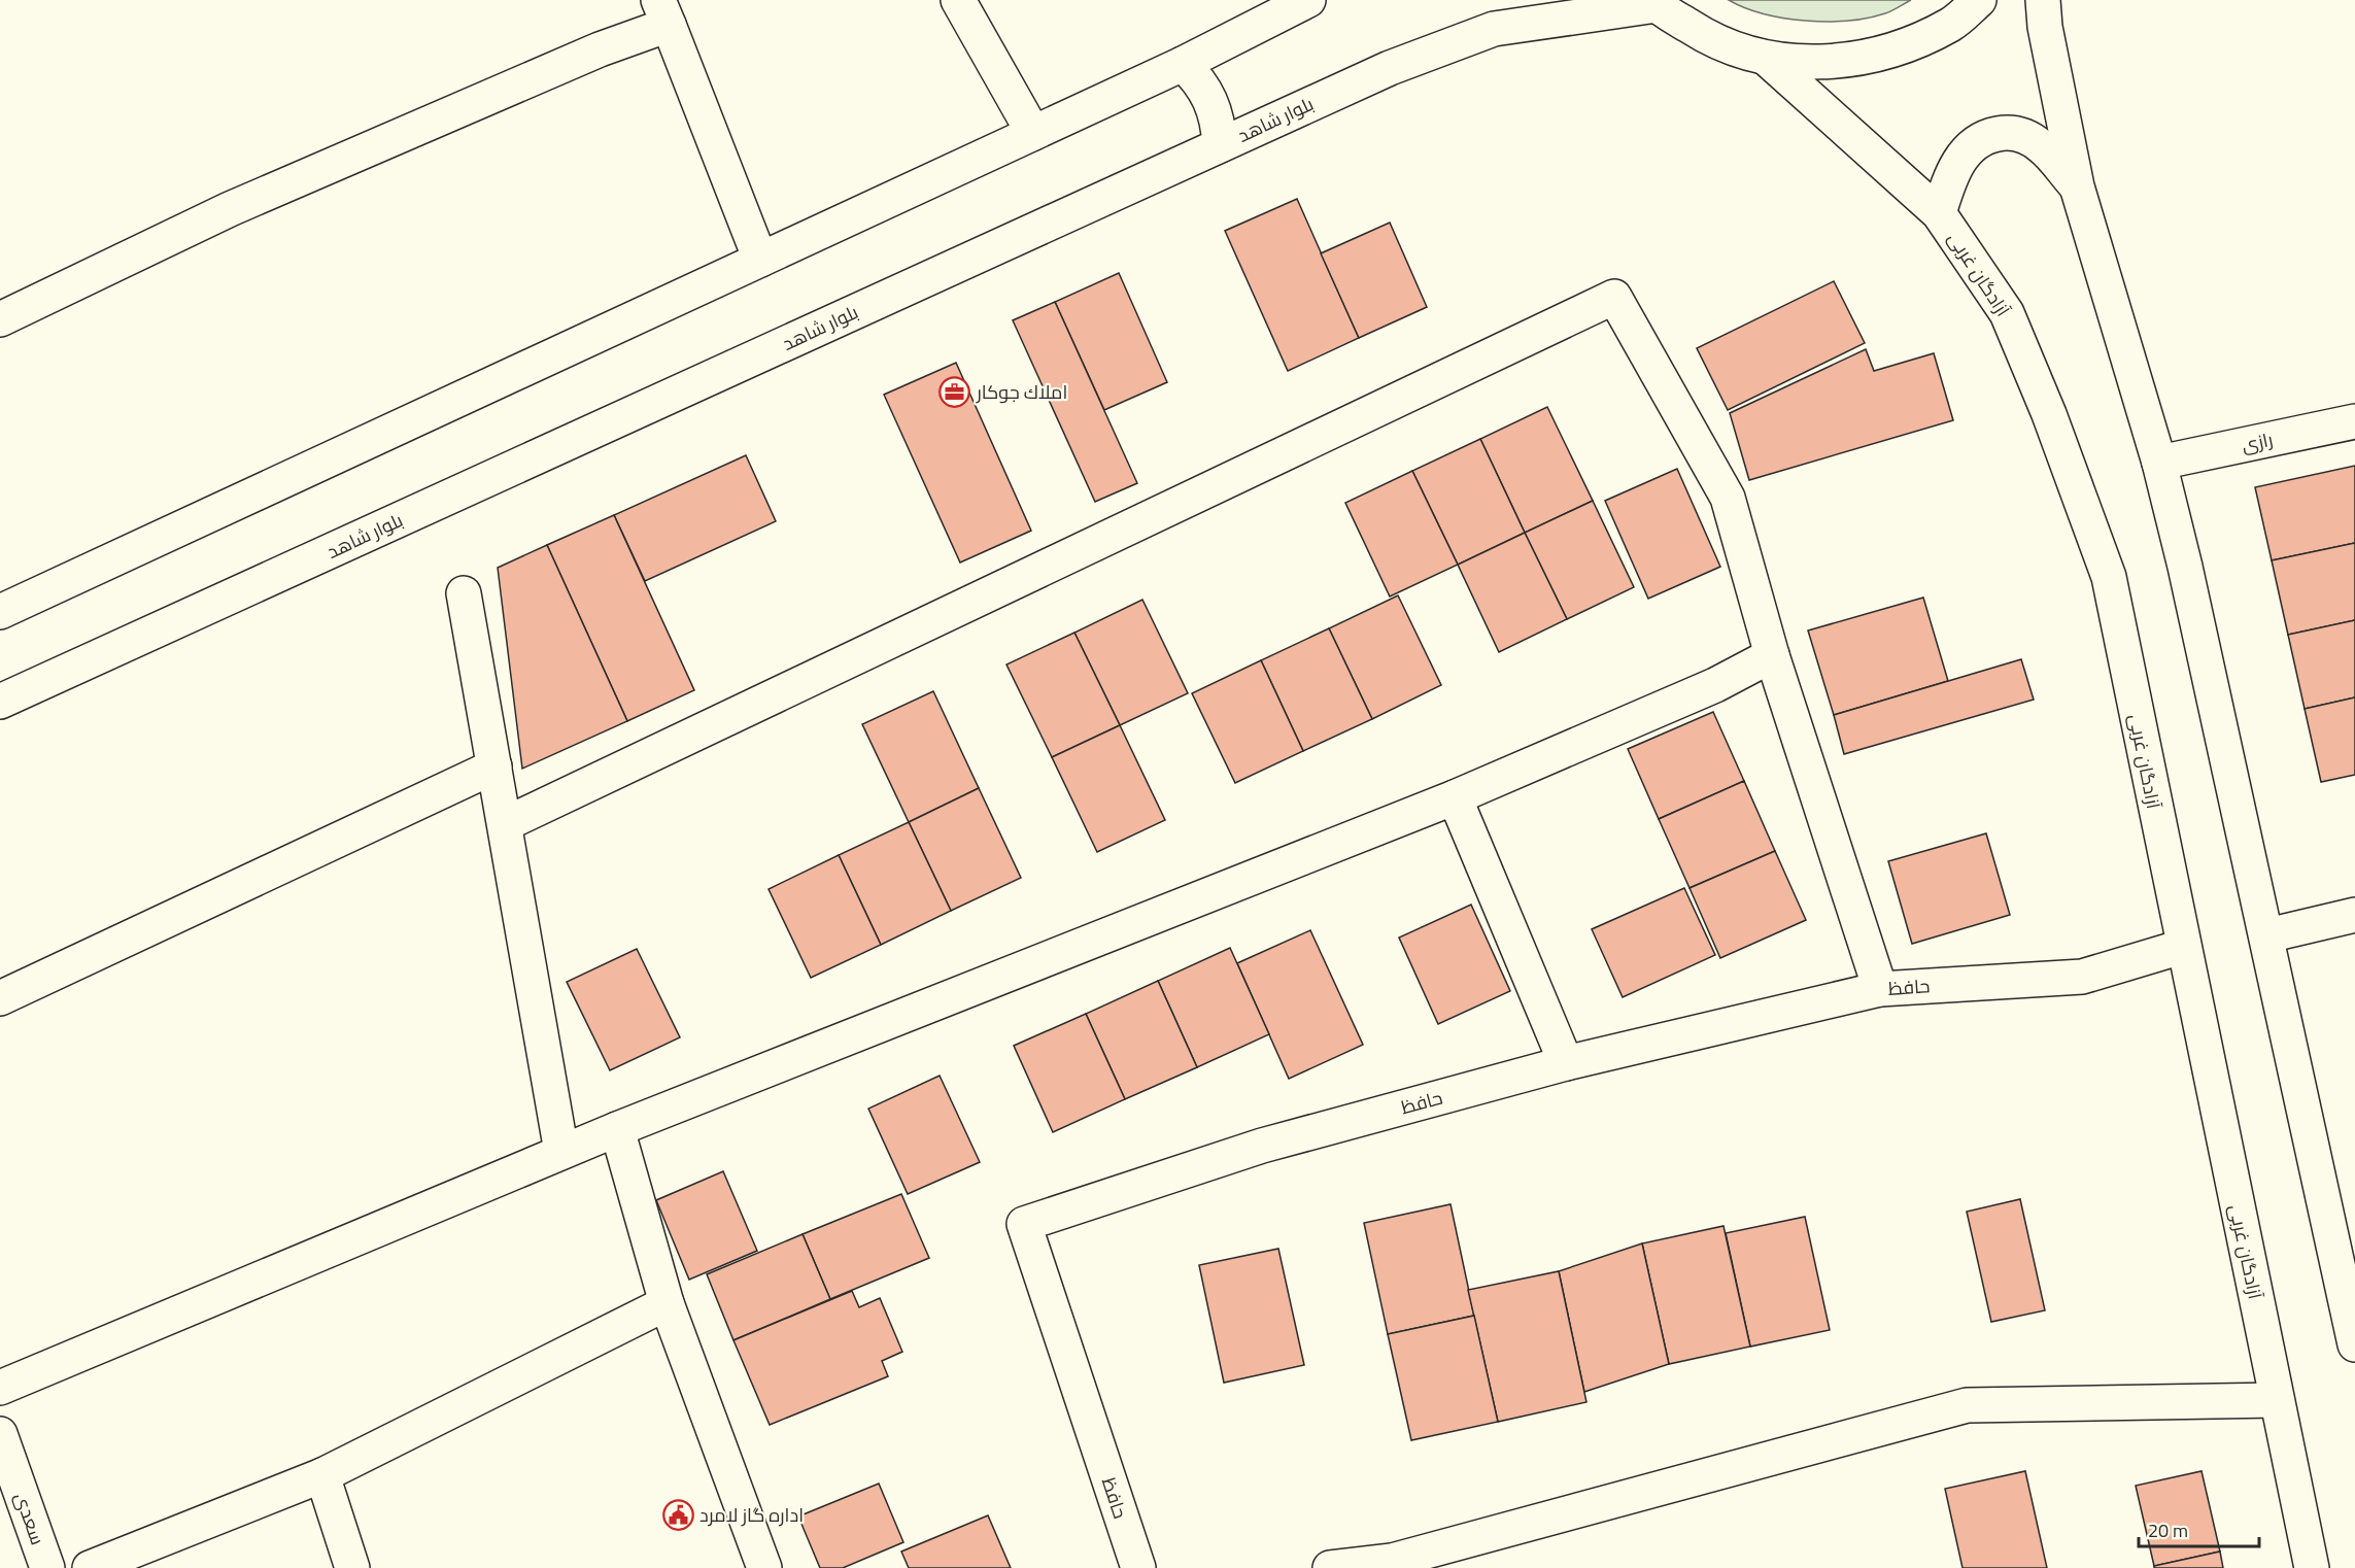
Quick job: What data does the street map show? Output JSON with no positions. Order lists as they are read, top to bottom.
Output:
{
  "streets": {
    "street": [
      "بلوار شاهد",
      "آزادگان غربی",
      "رازی",
      "حافظ",
      "سعدی"
    ]
  },
  "crossings": [
    ["آزادگان غربی", "حافظ"]
  ],
  "places": {
    "office": ["املاك جوكار"],
    "public building": ["اداره گاز لامرد"]
  },
  "scale_bar": "20 m"
}
